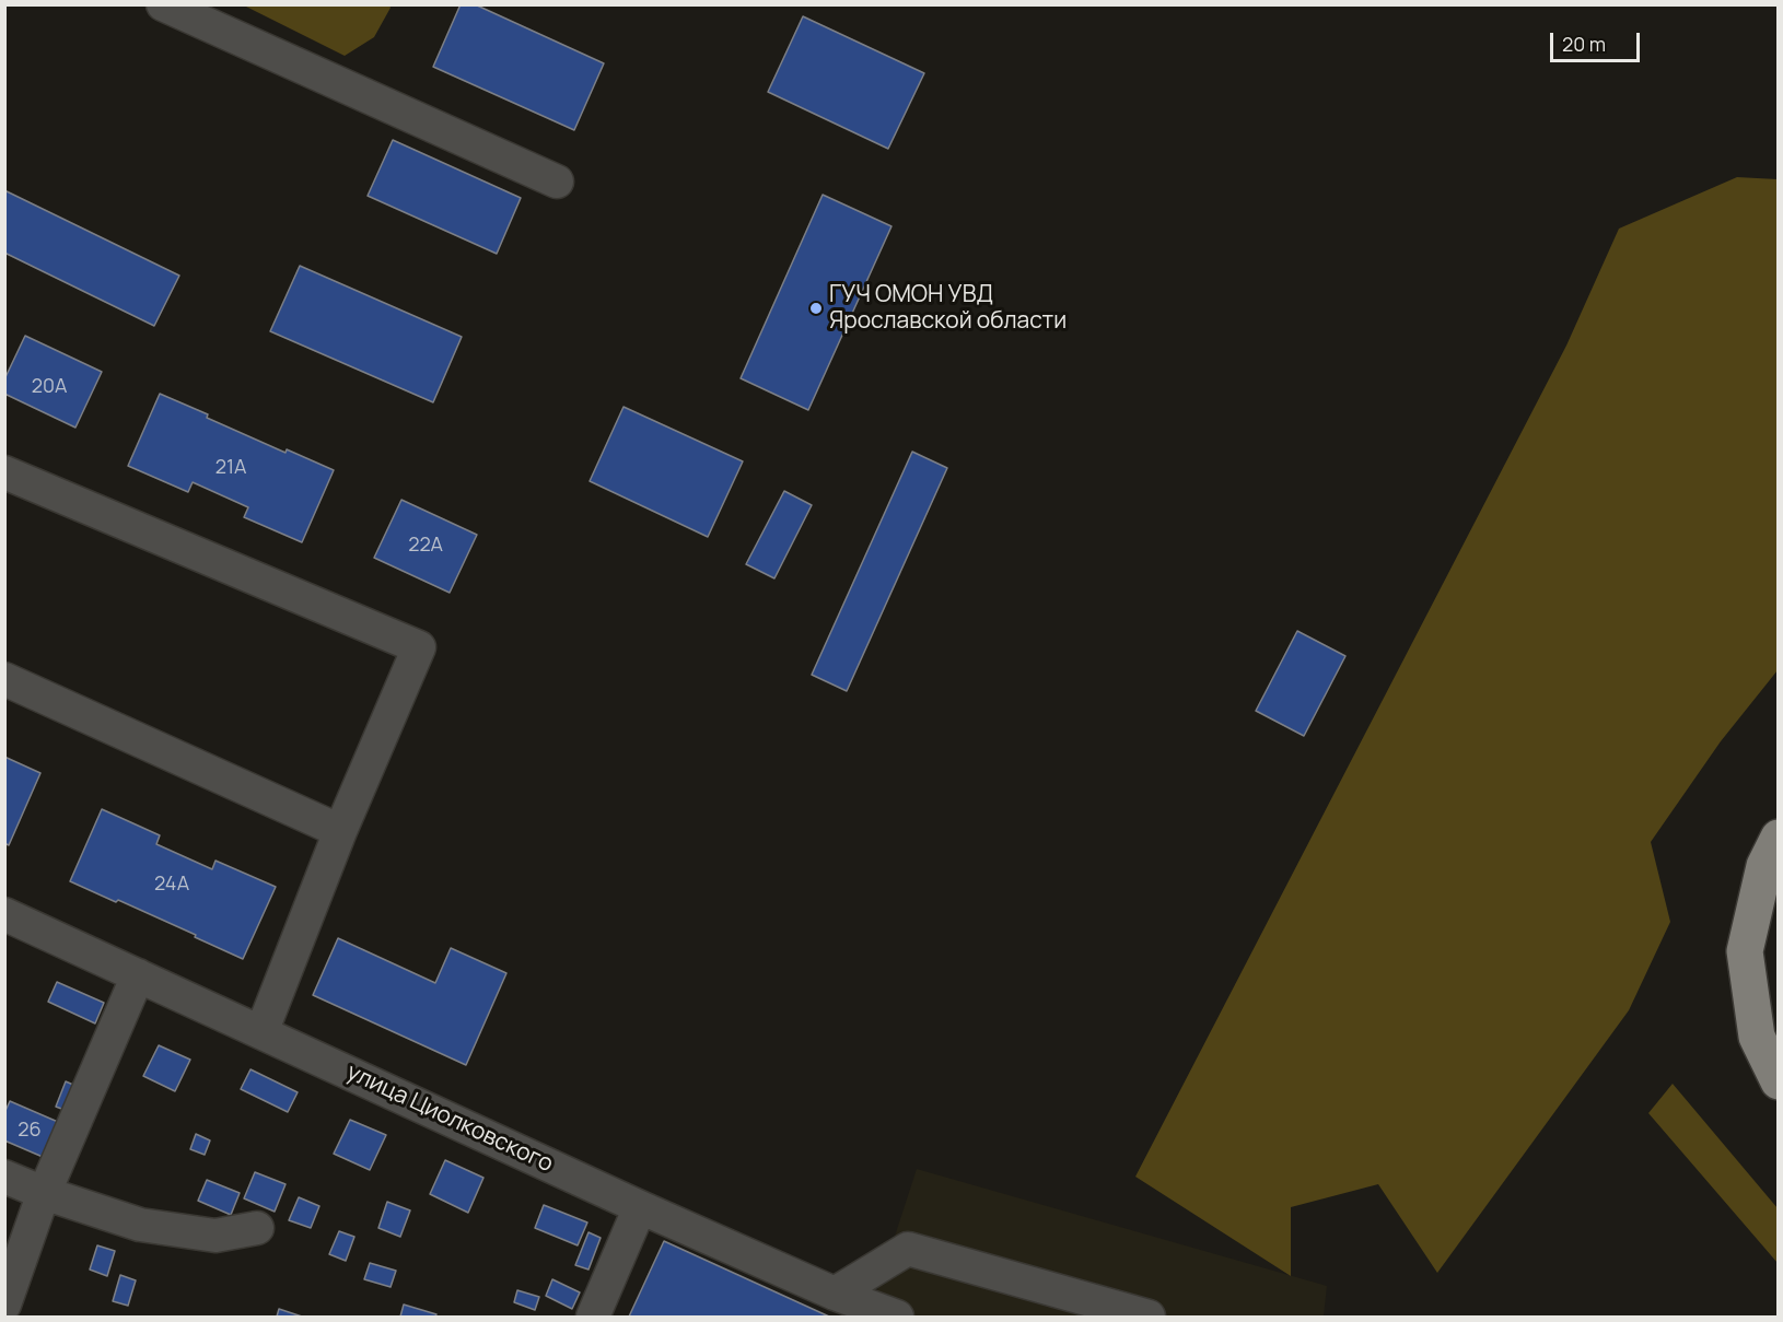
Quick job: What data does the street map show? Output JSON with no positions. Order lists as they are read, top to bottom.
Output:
{
  "streets": {
    "street": ["улица Циолковского"]
  },
  "places": ["ГУЧ ОМОН УВД Ярославской области"],
  "house_numbers": [
    "20А",
    "21А",
    "22А",
    "24А",
    "26"
  ],
  "scale_bar": "20 m"
}
